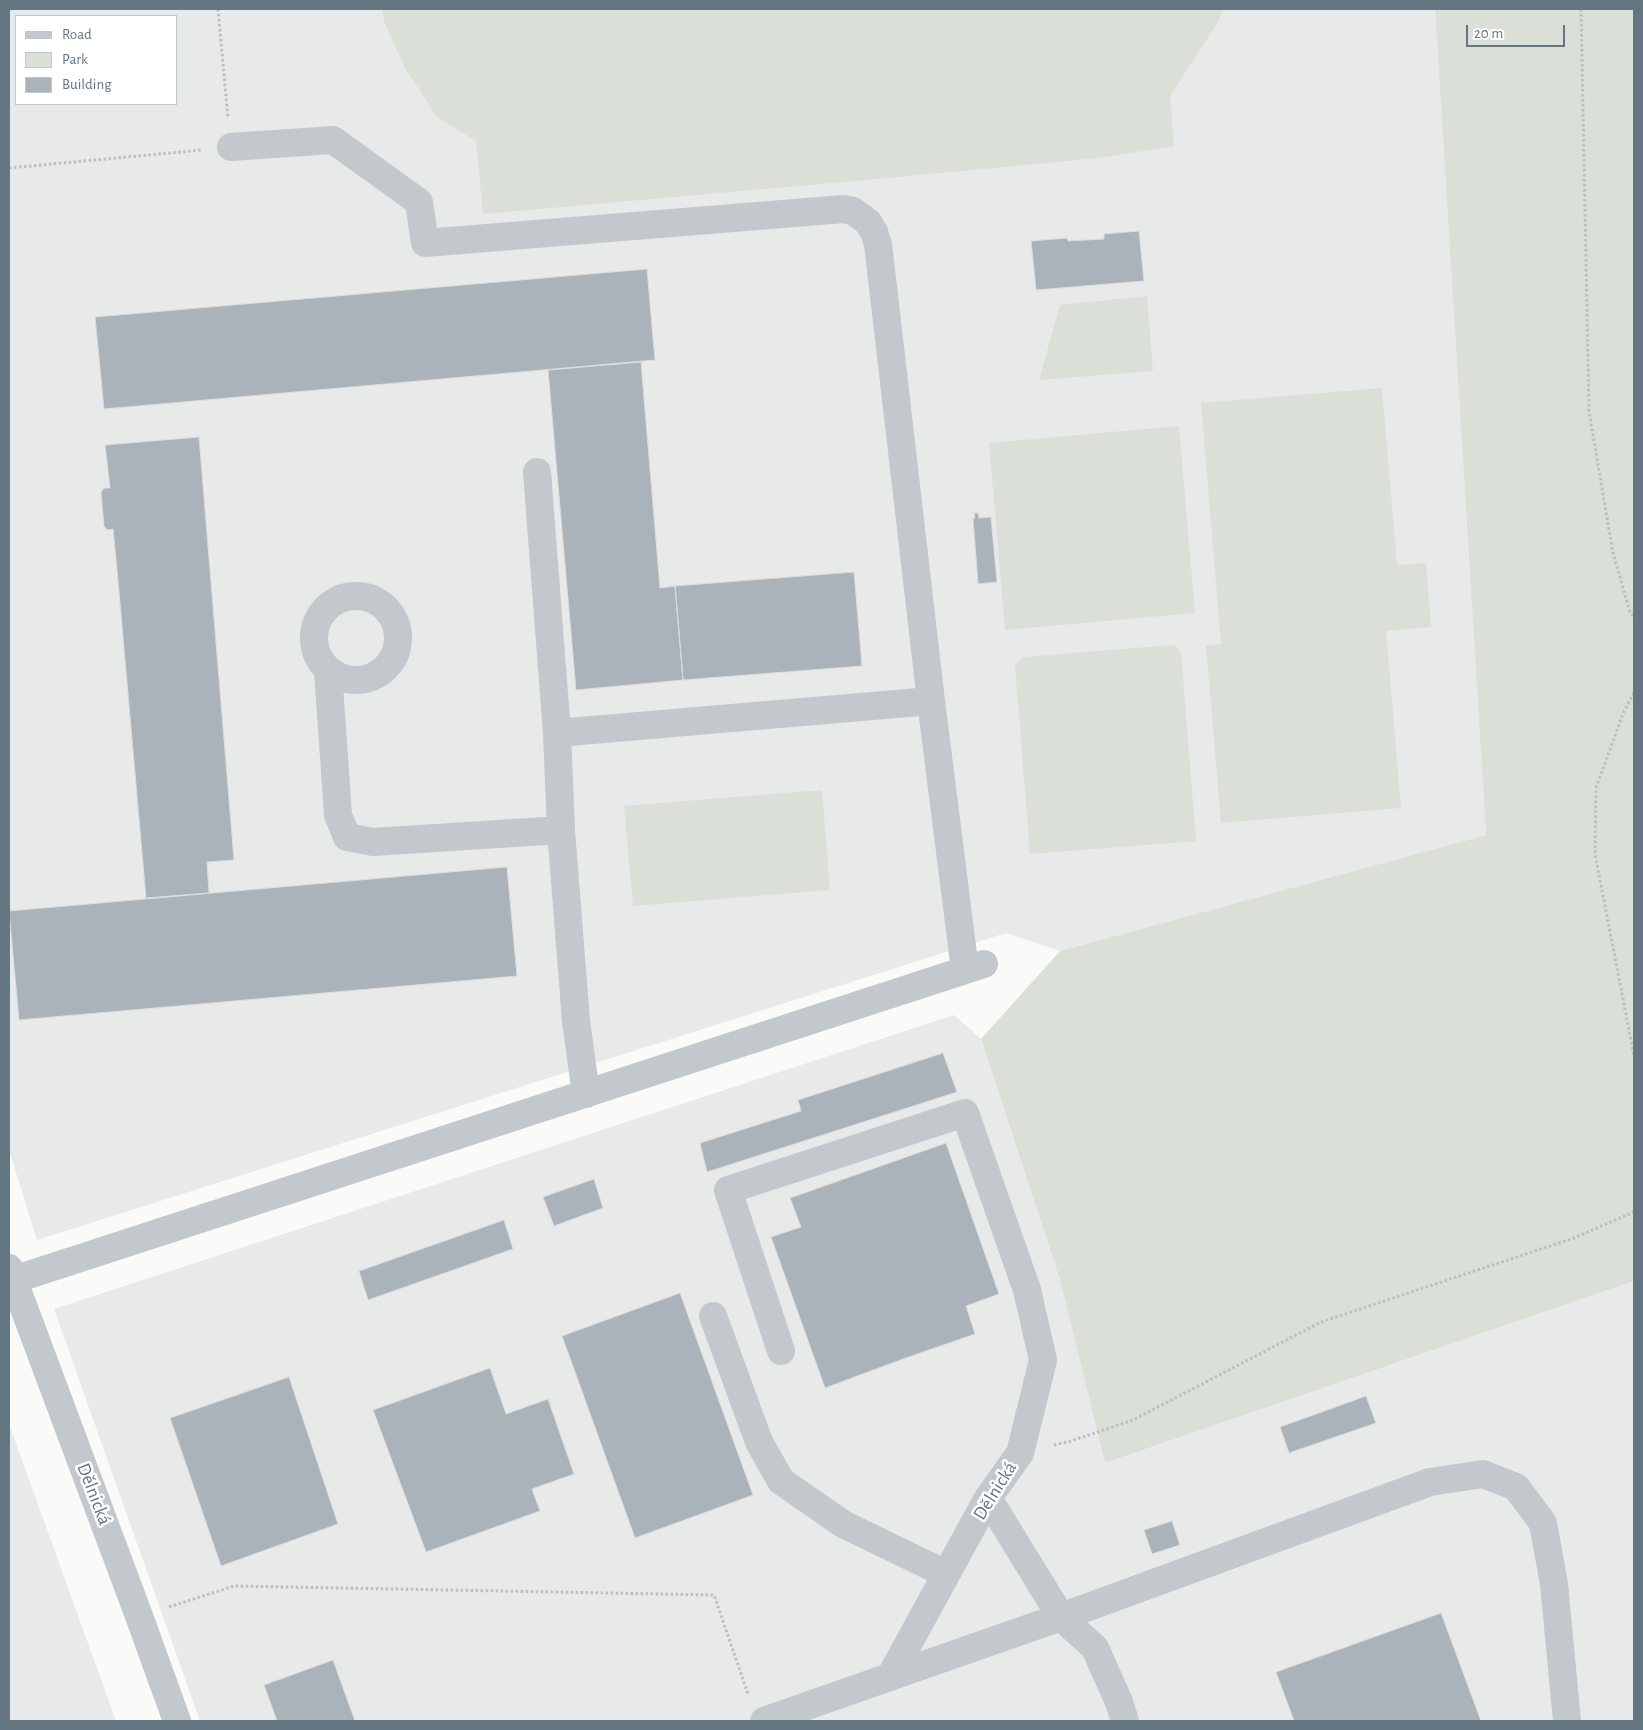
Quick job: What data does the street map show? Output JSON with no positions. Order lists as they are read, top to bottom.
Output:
{
  "streets": {
    "street": ["Dělnická"]
  },
  "legend": ["Road", "Park", "Building"],
  "scale_bar": "20 m"
}
